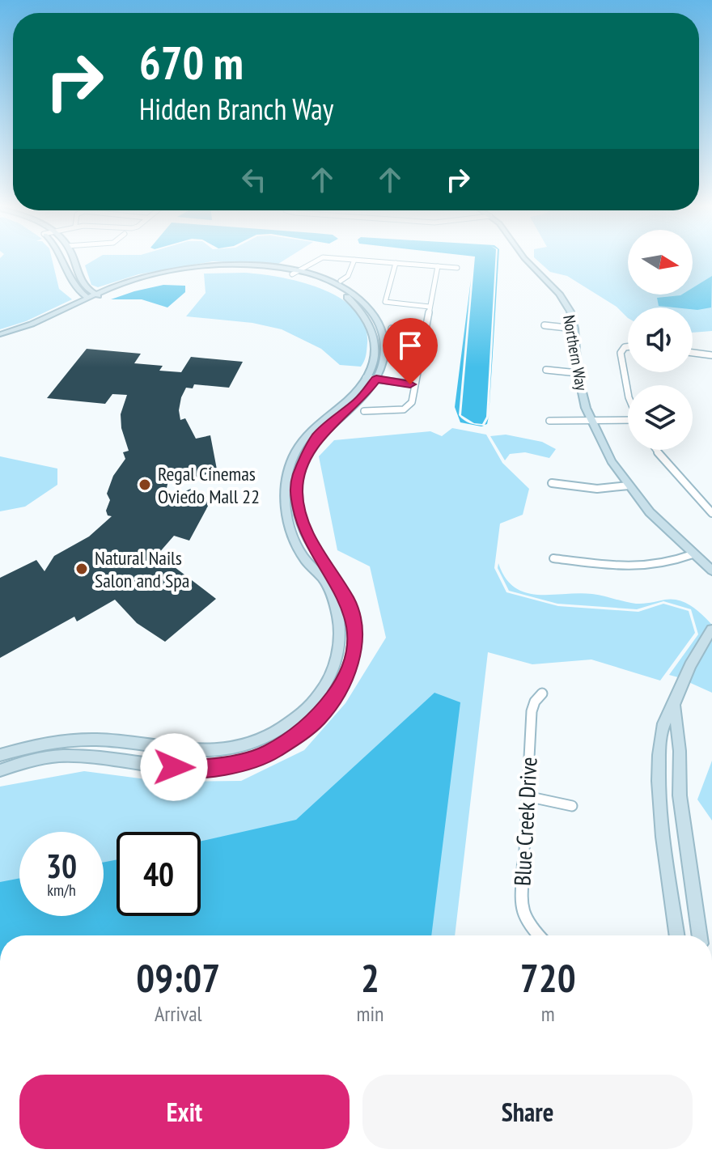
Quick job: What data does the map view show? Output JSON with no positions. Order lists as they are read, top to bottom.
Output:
{
  "streets": {
    "street": ["Northern Way", "Blue Creek Drive"]
  },
  "places": ["Regal Cinemas Oviedo Mall 22", "Natural Nails Salon and Spa"],
  "north": "right",
  "page": {
    "turn": ["670 m", "Hidden Branch Way"],
    "speed": "30 km/h",
    "limit": "40",
    "eta": [
      "09:07",
      "Arrival",
      "2",
      "min",
      "720",
      "m"
    ],
    "buttons": ["Exit", "Share"]
  }
}
